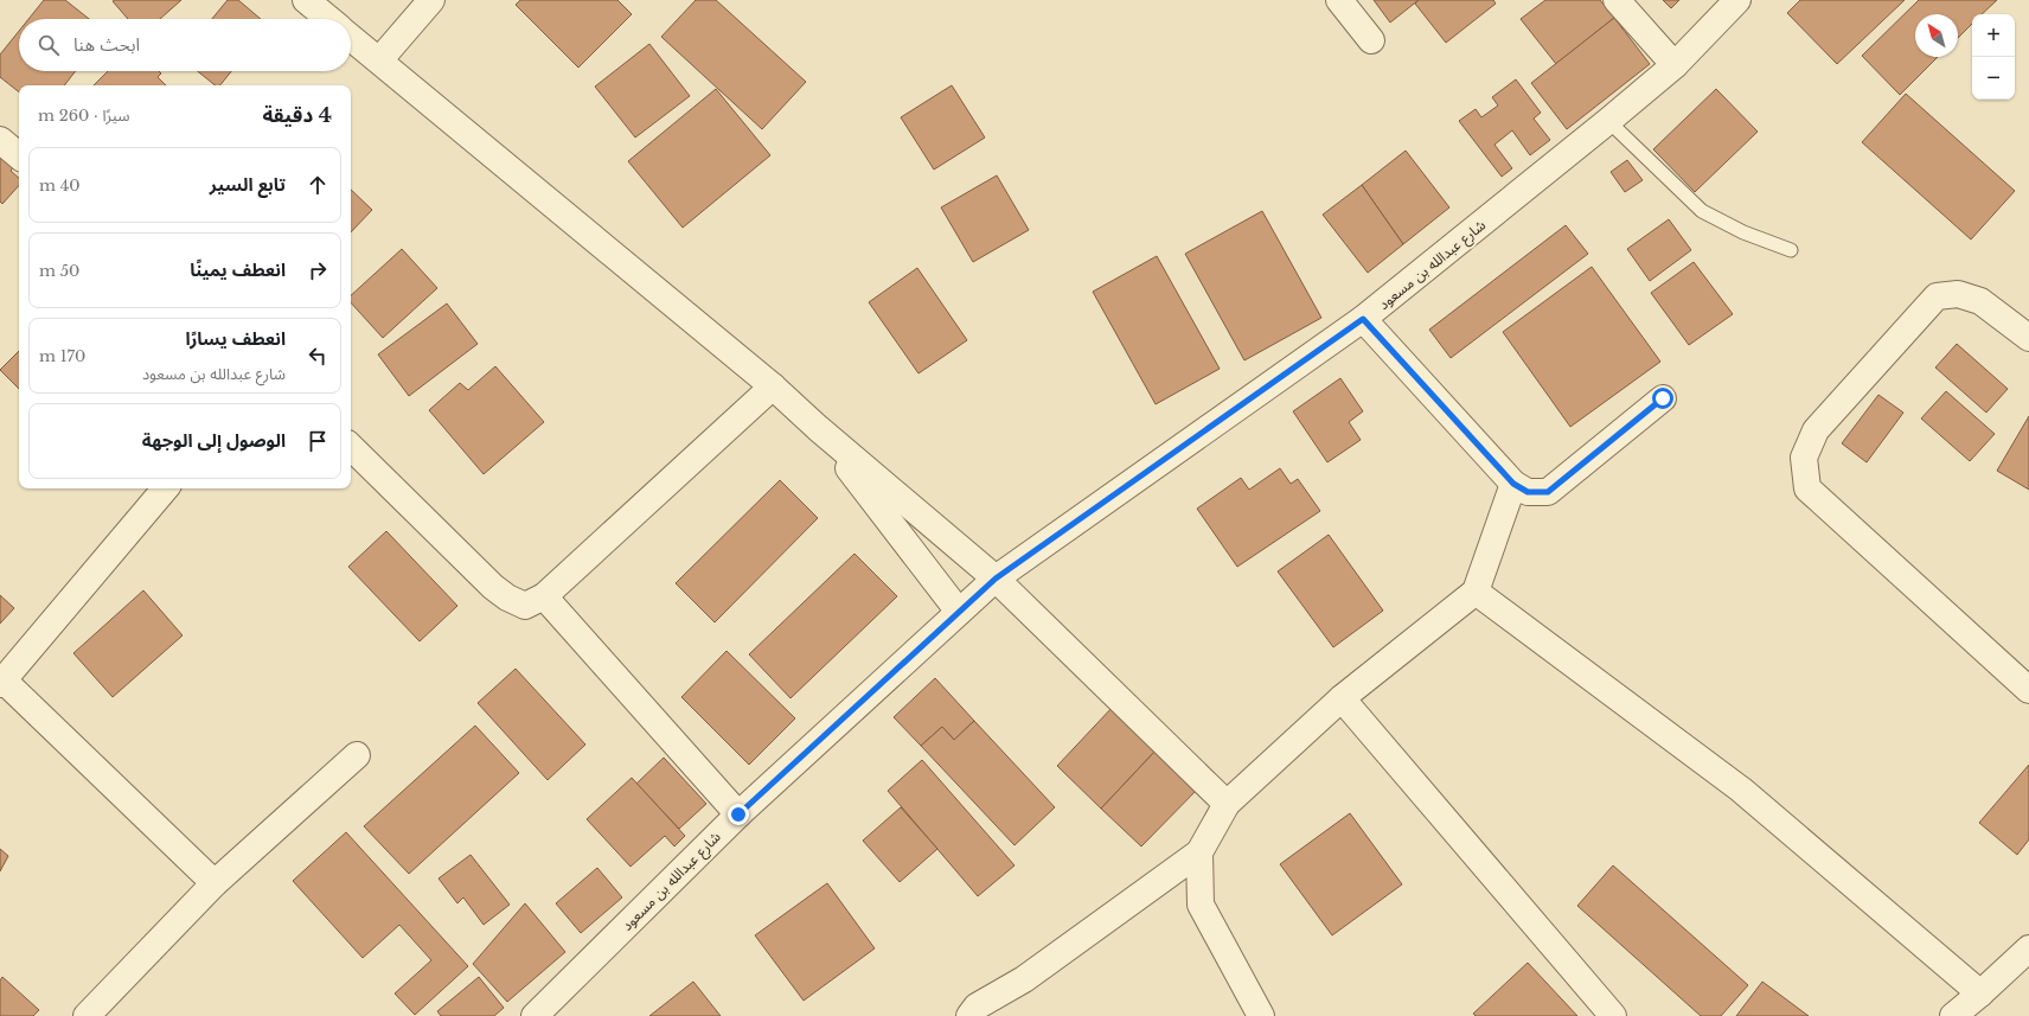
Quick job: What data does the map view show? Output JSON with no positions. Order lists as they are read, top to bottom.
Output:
{
  "streets": {
    "street": ["شارع عبدالله بن مسعود"]
  },
  "north": "top left",
  "page": {
    "map_buttons": ["+", "−"],
    "search": "ابحث هنا",
    "heading": ["4 دقيقة", "سيرًا · 260 m"],
    "list": [
      ["تابع السير", "40 m"],
      ["انعطف يمينًا", "50 m"],
      ["انعطف يسارًا", "شارع عبدالله بن مسعود", "170 m"],
      "الوصول إلى الوجهة"
    ]
  }
}
